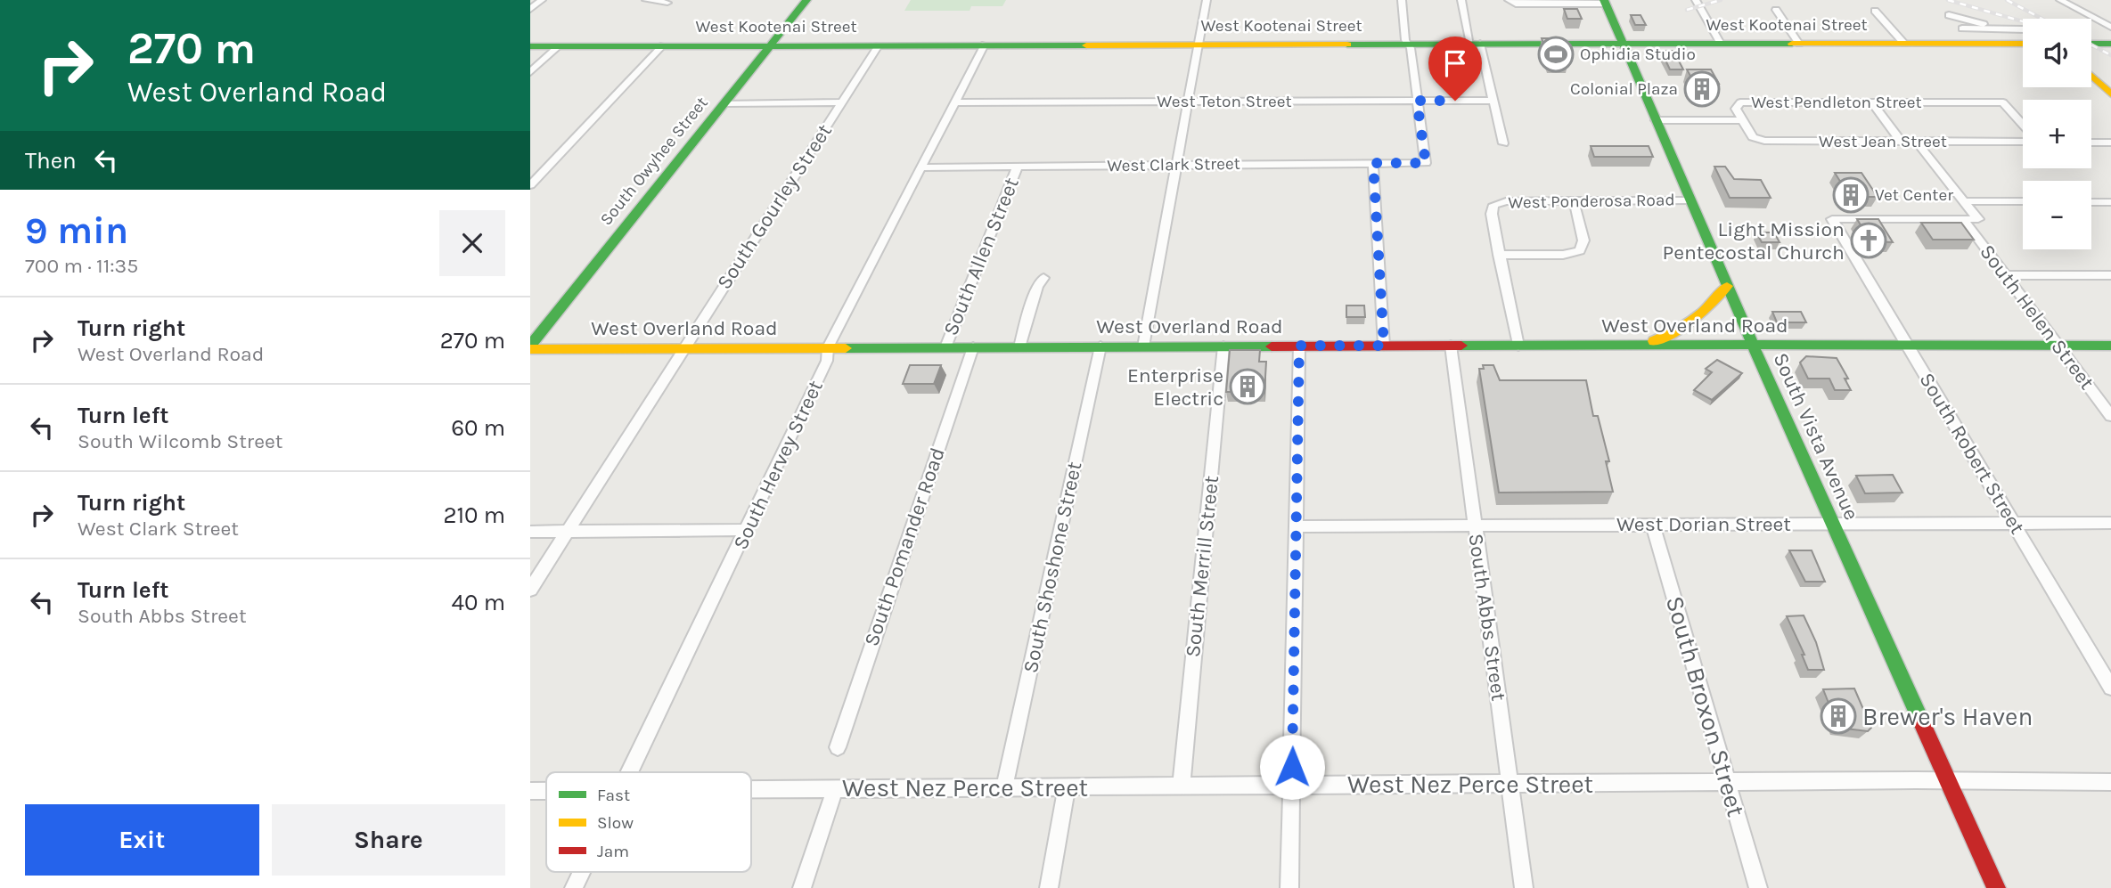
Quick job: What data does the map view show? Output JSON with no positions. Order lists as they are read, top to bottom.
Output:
{
  "streets": {
    "main road": [
      "West Kootenai Street",
      "South Owyhee Street",
      "West Overland Road",
      "South Vista Avenue"
    ],
    "street": [
      "West Teton Street",
      "West Pendleton Street",
      "West Jean Street",
      "West Clark Street",
      "West Ponderosa Road",
      "South Gourley Street",
      "South Allen Street",
      "South Helen Street",
      "South Robert Street",
      "South Hervey Street",
      "West Dorian Street",
      "South Pomander Road",
      "South Merrill Street",
      "South Shoshone Street",
      "South Abbs Street",
      "South Broxon Street",
      "West Nez Perce Street"
    ]
  },
  "crossings": [
    ["West Kootenai Street", "South Owyhee Street"],
    ["West Kootenai Street", "South Gourley Street"],
    ["West Kootenai Street", "South Vista Avenue"],
    ["West Kootenai Street", "South Hervey Street"],
    ["West Teton Street", "West Clark Street"],
    ["West Teton Street", "South Hervey Street"],
    ["West Pendleton Street", "West Jean Street"],
    ["West Pendleton Street", "South Vista Avenue"],
    ["West Jean Street", "South Helen Street"],
    ["South Owyhee Street", "West Overland Road"],
    ["West Clark Street", "South Allen Street"],
    ["West Clark Street", "South Hervey Street"],
    ["West Ponderosa Road", "South Vista Avenue"],
    ["South Gourley Street", "West Overland Road"],
    ["South Allen Street", "West Overland Road"],
    ["South Helen Street", "West Overland Road"],
    ["South Helen Street", "South Robert Street"],
    ["West Overland Road", "South Vista Avenue"],
    ["West Overland Road", "South Robert Street"],
    ["West Overland Road", "South Hervey Street"],
    ["West Overland Road", "South Pomander Road"],
    ["West Overland Road", "South Merrill Street"],
    ["West Overland Road", "South Shoshone Street"],
    ["West Overland Road", "South Abbs Street"],
    ["South Vista Avenue", "West Dorian Street"],
    ["South Vista Avenue", "West Nez Perce Street"],
    ["South Robert Street", "West Dorian Street"],
    ["West Dorian Street", "South Abbs Street"],
    ["West Dorian Street", "South Broxon Street"],
    ["South Merrill Street", "West Nez Perce Street"],
    ["South Shoshone Street", "West Nez Perce Street"],
    ["South Abbs Street", "West Nez Perce Street"],
    ["South Broxon Street", "West Nez Perce Street"]
  ],
  "places": {
    "sports": ["Ophidia Studio"],
    "building": [
      "Colonial Plaza",
      "Vet Center",
      "Enterprise Electric",
      "Brewer's Haven"
    ],
    "church": ["Light Mission Pentecostal Church"]
  },
  "legend": ["Fast", "Slow", "Jam"],
  "page": {
    "turn": ["270 m", "West Overland Road"],
    "map_buttons": ["+", "−"],
    "then": "Then",
    "heading": ["9 min", "700 m · 11:35"],
    "list": [
      {
        "name": "Turn right",
        "note": "West Overland Road",
        "value": "270 m"
      },
      {
        "name": "Turn left",
        "note": "South Wilcomb Street",
        "value": "60 m"
      },
      {
        "name": "Turn right",
        "note": "West Clark Street",
        "value": "210 m"
      },
      {
        "name": "Turn left",
        "note": "South Abbs Street",
        "value": "40 m"
      }
    ],
    "buttons": ["Exit", "Share"]
  }
}
